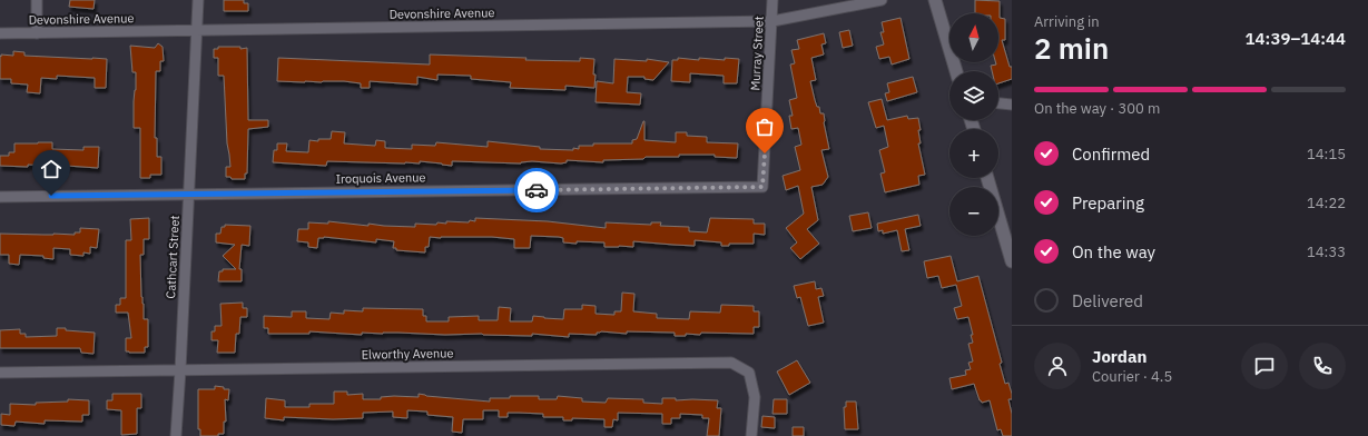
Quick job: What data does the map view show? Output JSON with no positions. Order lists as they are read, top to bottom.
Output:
{
  "streets": {
    "street": [
      "Devonshire Avenue",
      "Murray Street",
      "Iroquois Avenue",
      "Cathcart Street",
      "Elworthy Avenue"
    ]
  },
  "crossings": [
    ["Devonshire Avenue", "Murray Street"],
    ["Devonshire Avenue", "Cathcart Street"],
    ["Murray Street", "Iroquois Avenue"],
    ["Iroquois Avenue", "Cathcart Street"],
    ["Cathcart Street", "Elworthy Avenue"]
  ],
  "north": "top",
  "page": {
    "heading": ["2 min", "Arriving in", "14:39–14:44"],
    "panel": ["Jordan", "Courier · 4.5"],
    "map_buttons": ["+", "−"],
    "bar": "On the way · 300 m",
    "list": [
      ["Confirmed", "14:15"],
      ["Preparing", "14:22"],
      ["On the way", "14:33"],
      "Delivered"
    ]
  }
}
